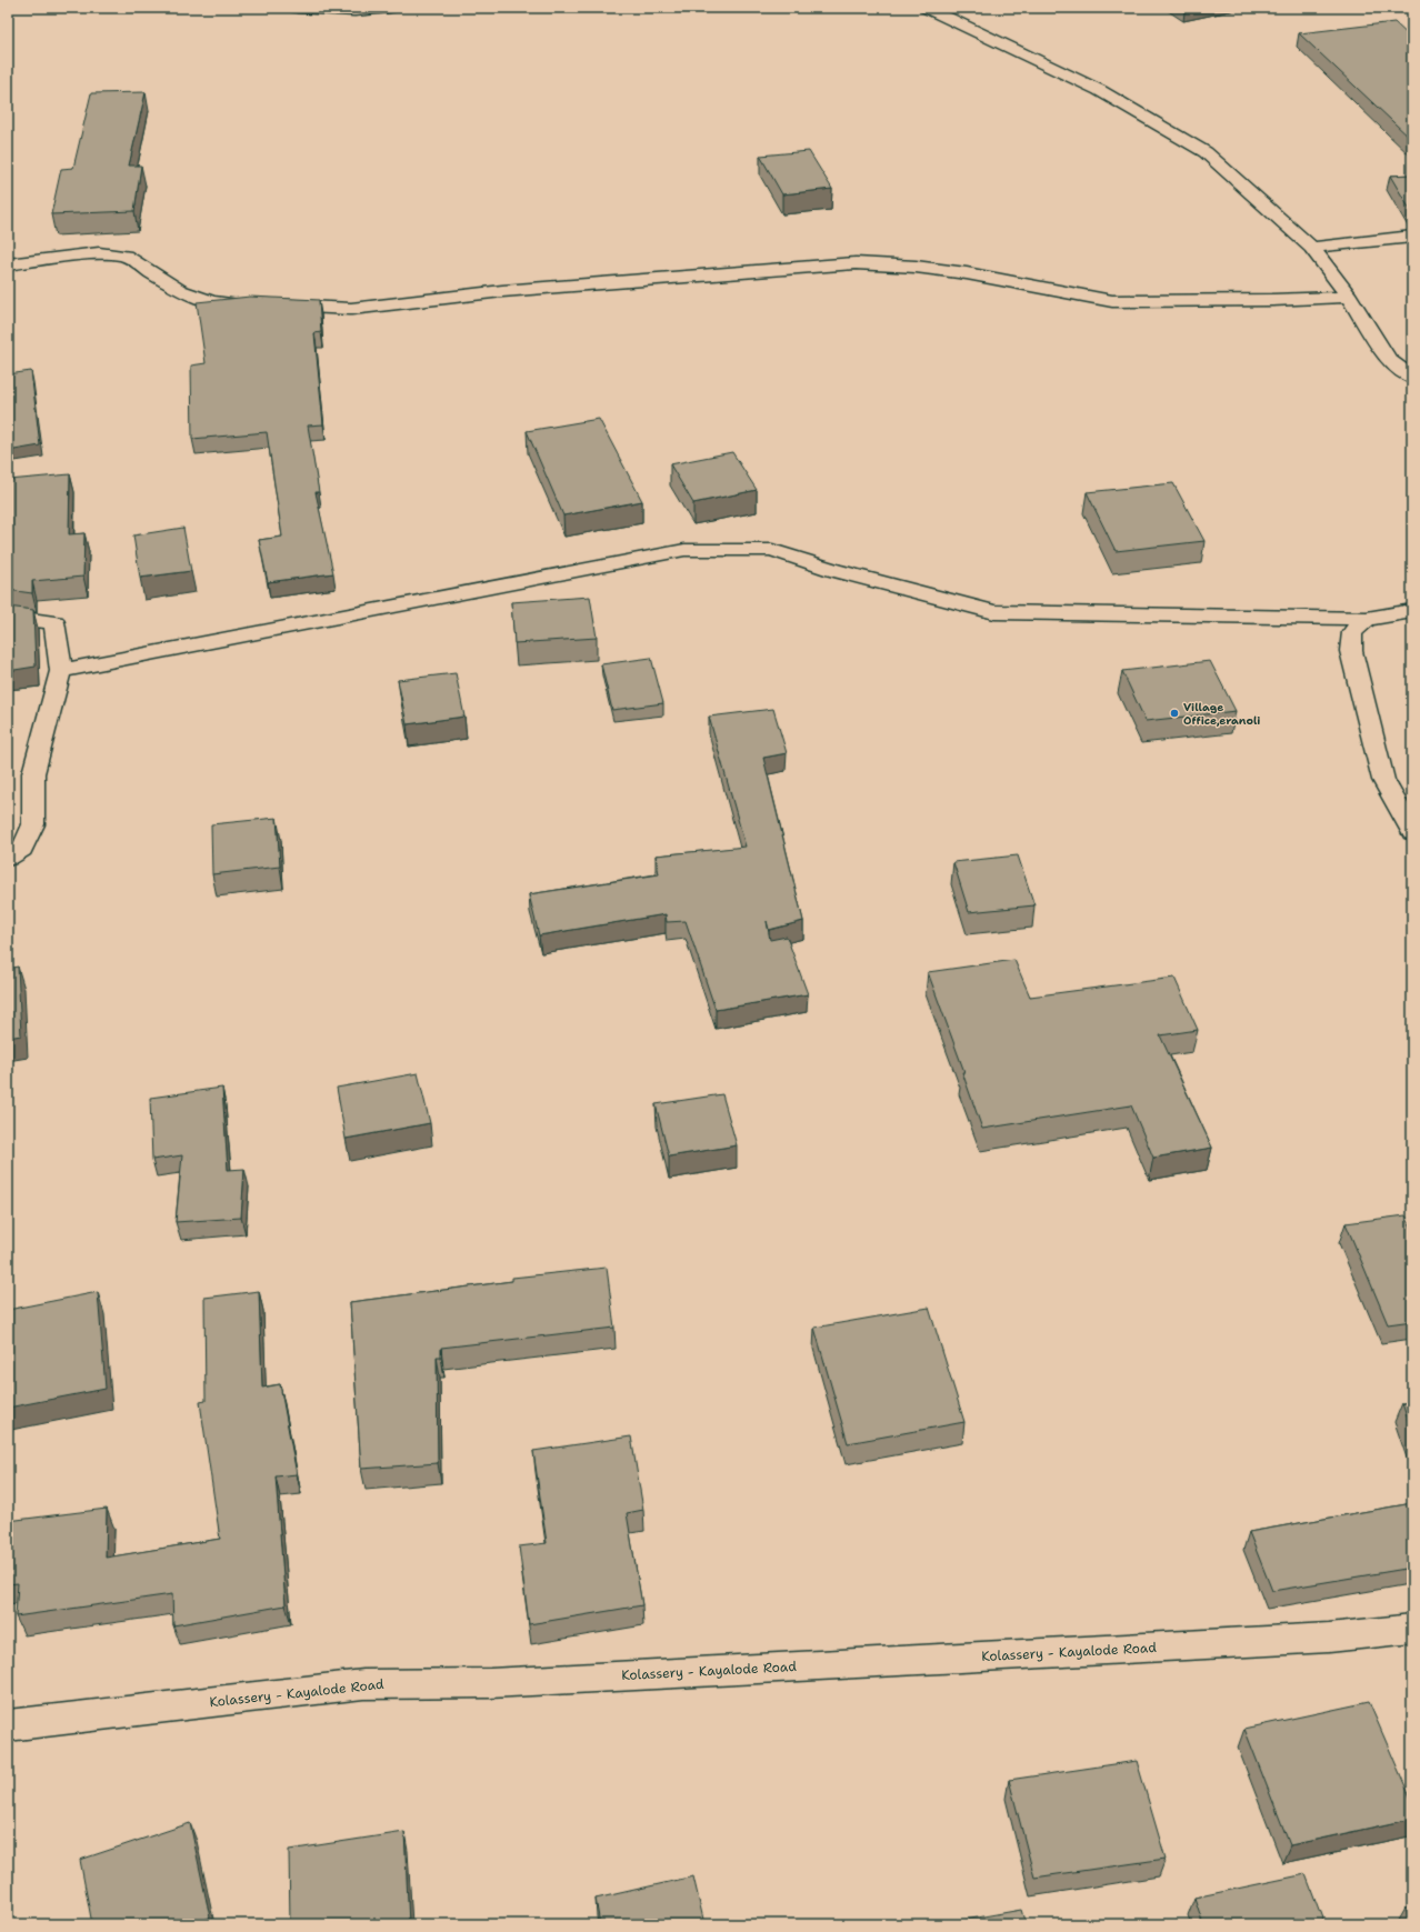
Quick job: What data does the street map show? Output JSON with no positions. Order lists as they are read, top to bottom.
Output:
{
  "streets": {
    "street": ["Kolassery - Kayalode Road"]
  },
  "places": ["Village Office,eranoli"]
}
